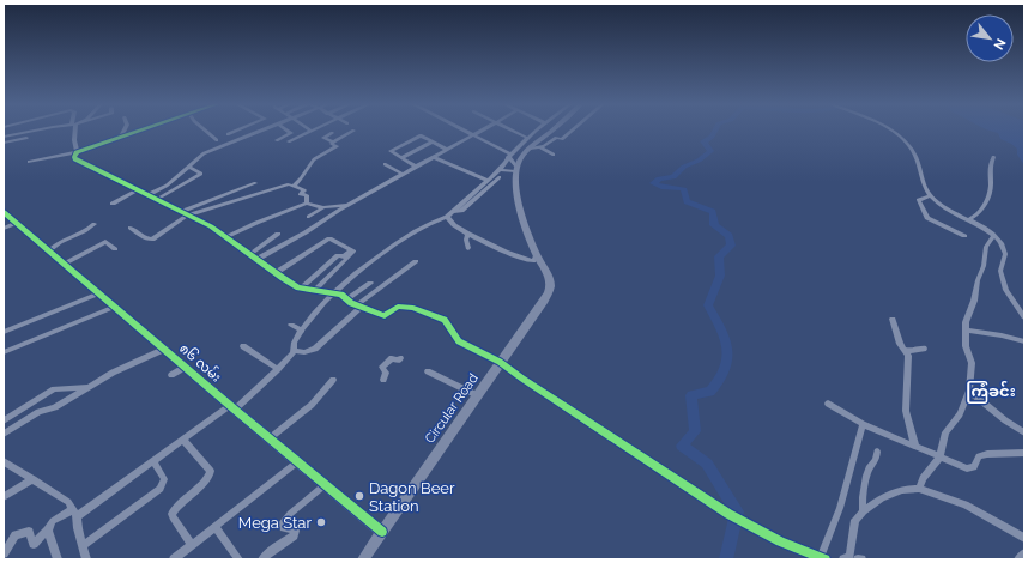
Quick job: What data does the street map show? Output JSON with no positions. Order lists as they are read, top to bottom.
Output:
{
  "streets": {
    "main road": ["၈၆ လမ်း", "Circular Road"]
  },
  "crossings": [
    ["၈၆ လမ်း", "Circular Road"]
  ],
  "districts": ["ကြံခင်း"],
  "places": ["Dagon Beer Station", "Mega Star"],
  "north": "bottom right"
}
